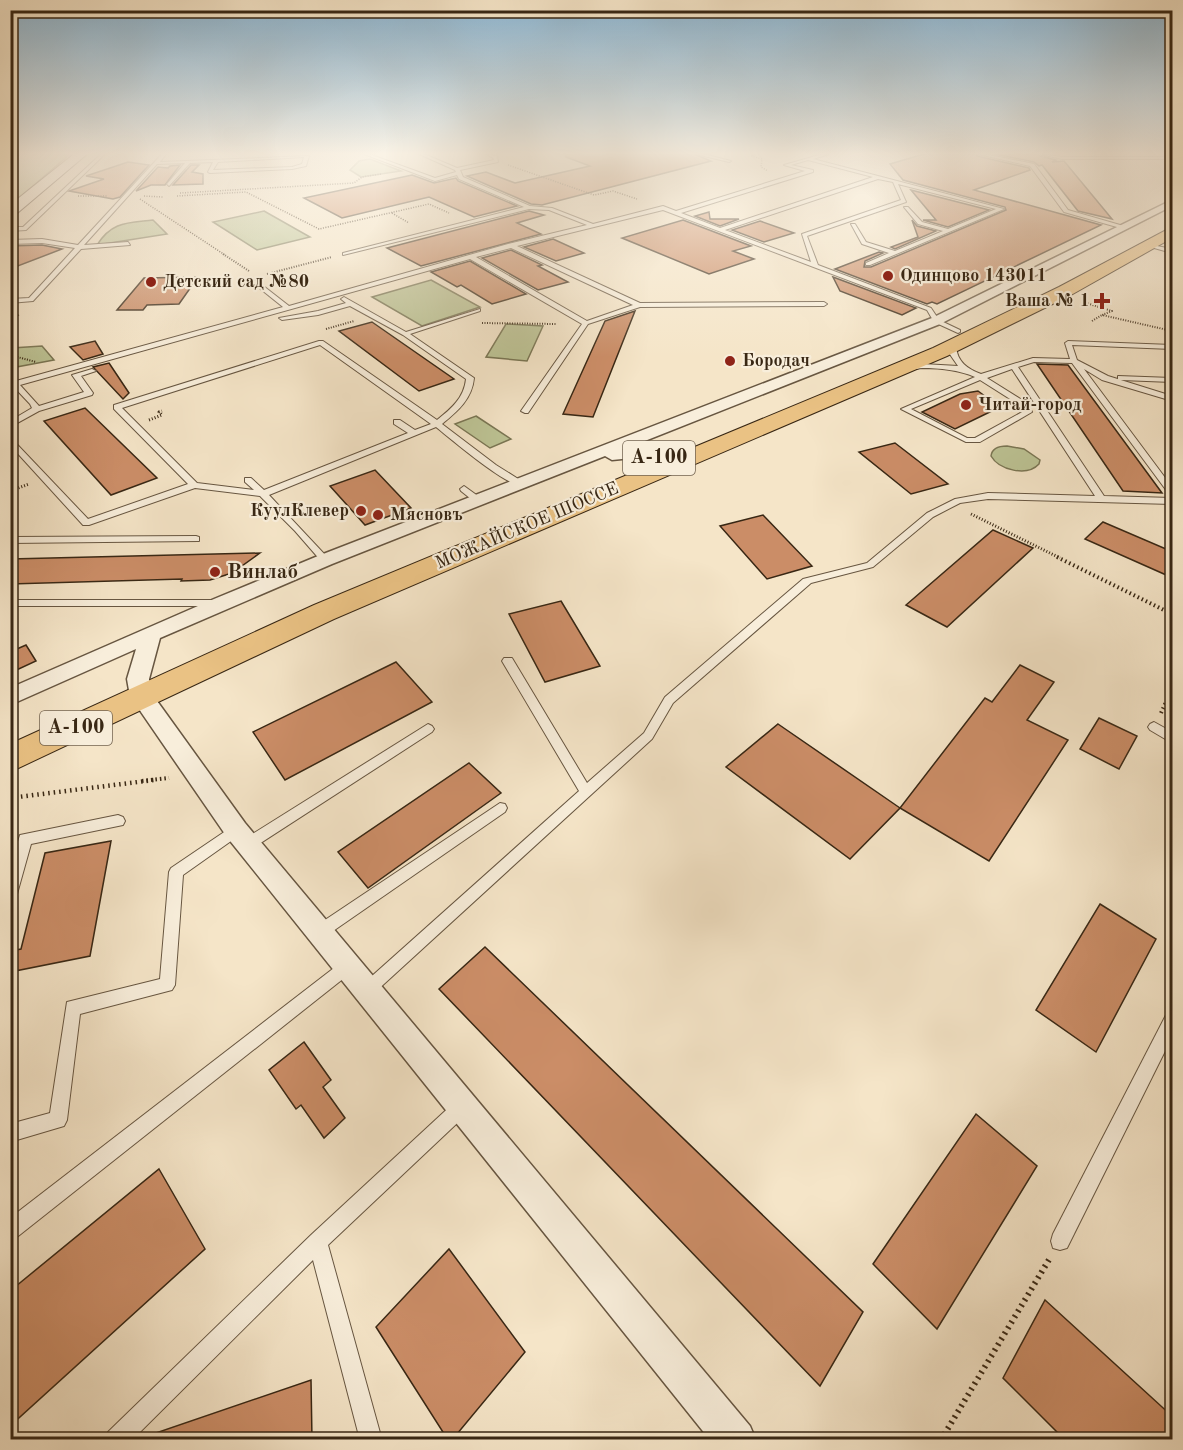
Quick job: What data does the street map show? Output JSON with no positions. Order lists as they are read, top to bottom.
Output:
{
  "streets": {
    "main road": ["А-100", "МОЖАЙСКОЕ ШОССЕ"]
  },
  "places": {
    "other": [
      "Одинцово 143011",
      "Детский сад №80",
      "Бородач",
      "Читай-город",
      "КуулКлевер",
      "Мясновъ",
      "Винлаб"
    ],
    "health": ["Ваша № 1"]
  }
}
